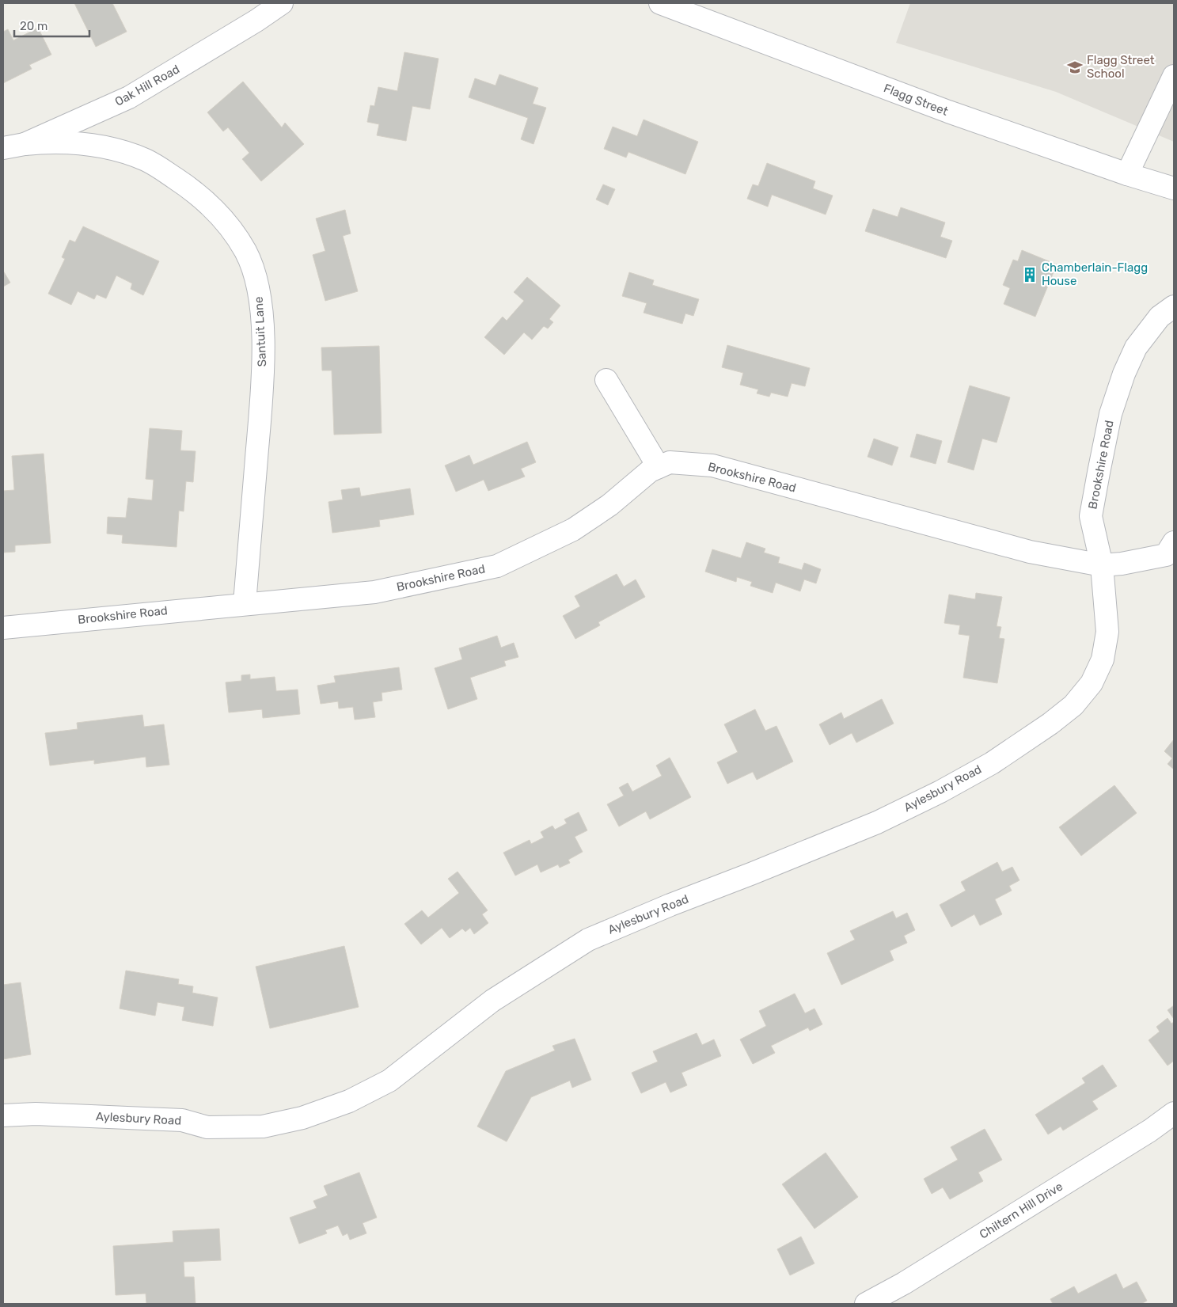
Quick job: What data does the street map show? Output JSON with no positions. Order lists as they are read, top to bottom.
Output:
{
  "streets": {
    "street": [
      "Oak Hill Road",
      "Flagg Street",
      "Santuit Lane",
      "Brookshire Road",
      "Aylesbury Road",
      "Chiltern Hill Drive"
    ]
  },
  "crossings": [
    ["Oak Hill Road", "Santuit Lane"],
    ["Santuit Lane", "Brookshire Road"],
    ["Brookshire Road", "Aylesbury Road"]
  ],
  "places": {
    "school or university": ["Flagg Street School"],
    "building": ["Chamberlain-Flagg House"]
  },
  "scale_bar": "20 m"
}
